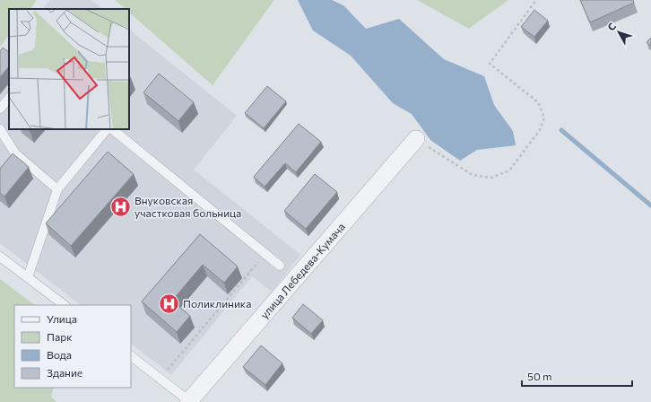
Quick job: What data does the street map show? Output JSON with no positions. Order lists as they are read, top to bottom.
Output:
{
  "streets": {
    "street": ["улица Лебедева-Кумача"]
  },
  "places": {
    "hospital": ["Внуковская участковая больница", "Поликлиника"]
  },
  "legend": [
    "Улица",
    "Парк",
    "Вода",
    "Здание"
  ],
  "scale_bar": "50 m",
  "north": "top left"
}
